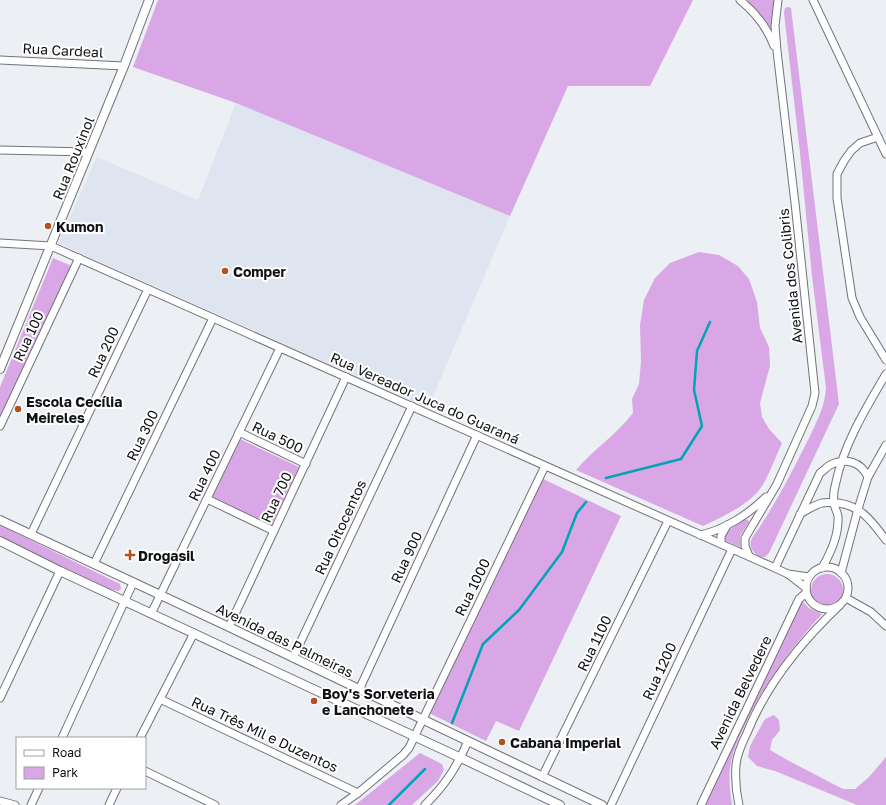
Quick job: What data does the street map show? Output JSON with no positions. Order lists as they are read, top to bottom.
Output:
{
  "streets": {
    "street": [
      "Rua Cardeal",
      "Rua Rouxinol",
      "Avenida dos Colibris",
      "Rua 100",
      "Rua 200",
      "Rua Vereador Juca do Guaraná",
      "Rua 300",
      "Rua 500",
      "Rua 400",
      "Rua 700",
      "Rua Oitocentos",
      "Rua 900",
      "Rua 1000",
      "Avenida das Palmeiras",
      "Rua 1100",
      "Rua 1200",
      "Avenida Belvedere",
      "Rua Três Mil e Duzentos"
    ]
  },
  "crossings": [
    ["Rua Cardeal", "Rua Rouxinol"],
    ["Rua Rouxinol", "Rua Vereador Juca do Guaraná"],
    ["Avenida dos Colibris", "Rua Vereador Juca do Guaraná"],
    ["Rua 100", "Rua Vereador Juca do Guaraná"],
    ["Rua 200", "Rua Vereador Juca do Guaraná"],
    ["Rua 200", "Avenida das Palmeiras"],
    ["Rua Vereador Juca do Guaraná", "Rua 300"],
    ["Rua Vereador Juca do Guaraná", "Rua 400"],
    ["Rua Vereador Juca do Guaraná", "Rua 700"],
    ["Rua Vereador Juca do Guaraná", "Rua Oitocentos"],
    ["Rua Vereador Juca do Guaraná", "Rua 900"],
    ["Rua Vereador Juca do Guaraná", "Rua 1000"],
    ["Rua Vereador Juca do Guaraná", "Rua 1100"],
    ["Rua Vereador Juca do Guaraná", "Rua 1200"],
    ["Rua Vereador Juca do Guaraná", "Avenida Belvedere"],
    ["Rua 300", "Avenida das Palmeiras"],
    ["Rua 500", "Rua 400"],
    ["Rua 500", "Rua 700"],
    ["Rua 400", "Avenida das Palmeiras"],
    ["Rua 700", "Avenida das Palmeiras"],
    ["Rua Oitocentos", "Avenida das Palmeiras"],
    ["Rua 900", "Avenida das Palmeiras"],
    ["Rua 1000", "Avenida das Palmeiras"],
    ["Rua 1000", "Rua Três Mil e Duzentos"],
    ["Avenida das Palmeiras", "Rua 1100"]
  ],
  "places": {
    "other": [
      "Kumon",
      "Comper",
      "Escola Cecília Meireles",
      "Boy's Sorveteria e Lanchonete",
      "Cabana Imperial"
    ],
    "health": ["Drogasil"]
  },
  "legend": ["Road", "Park"]
}
